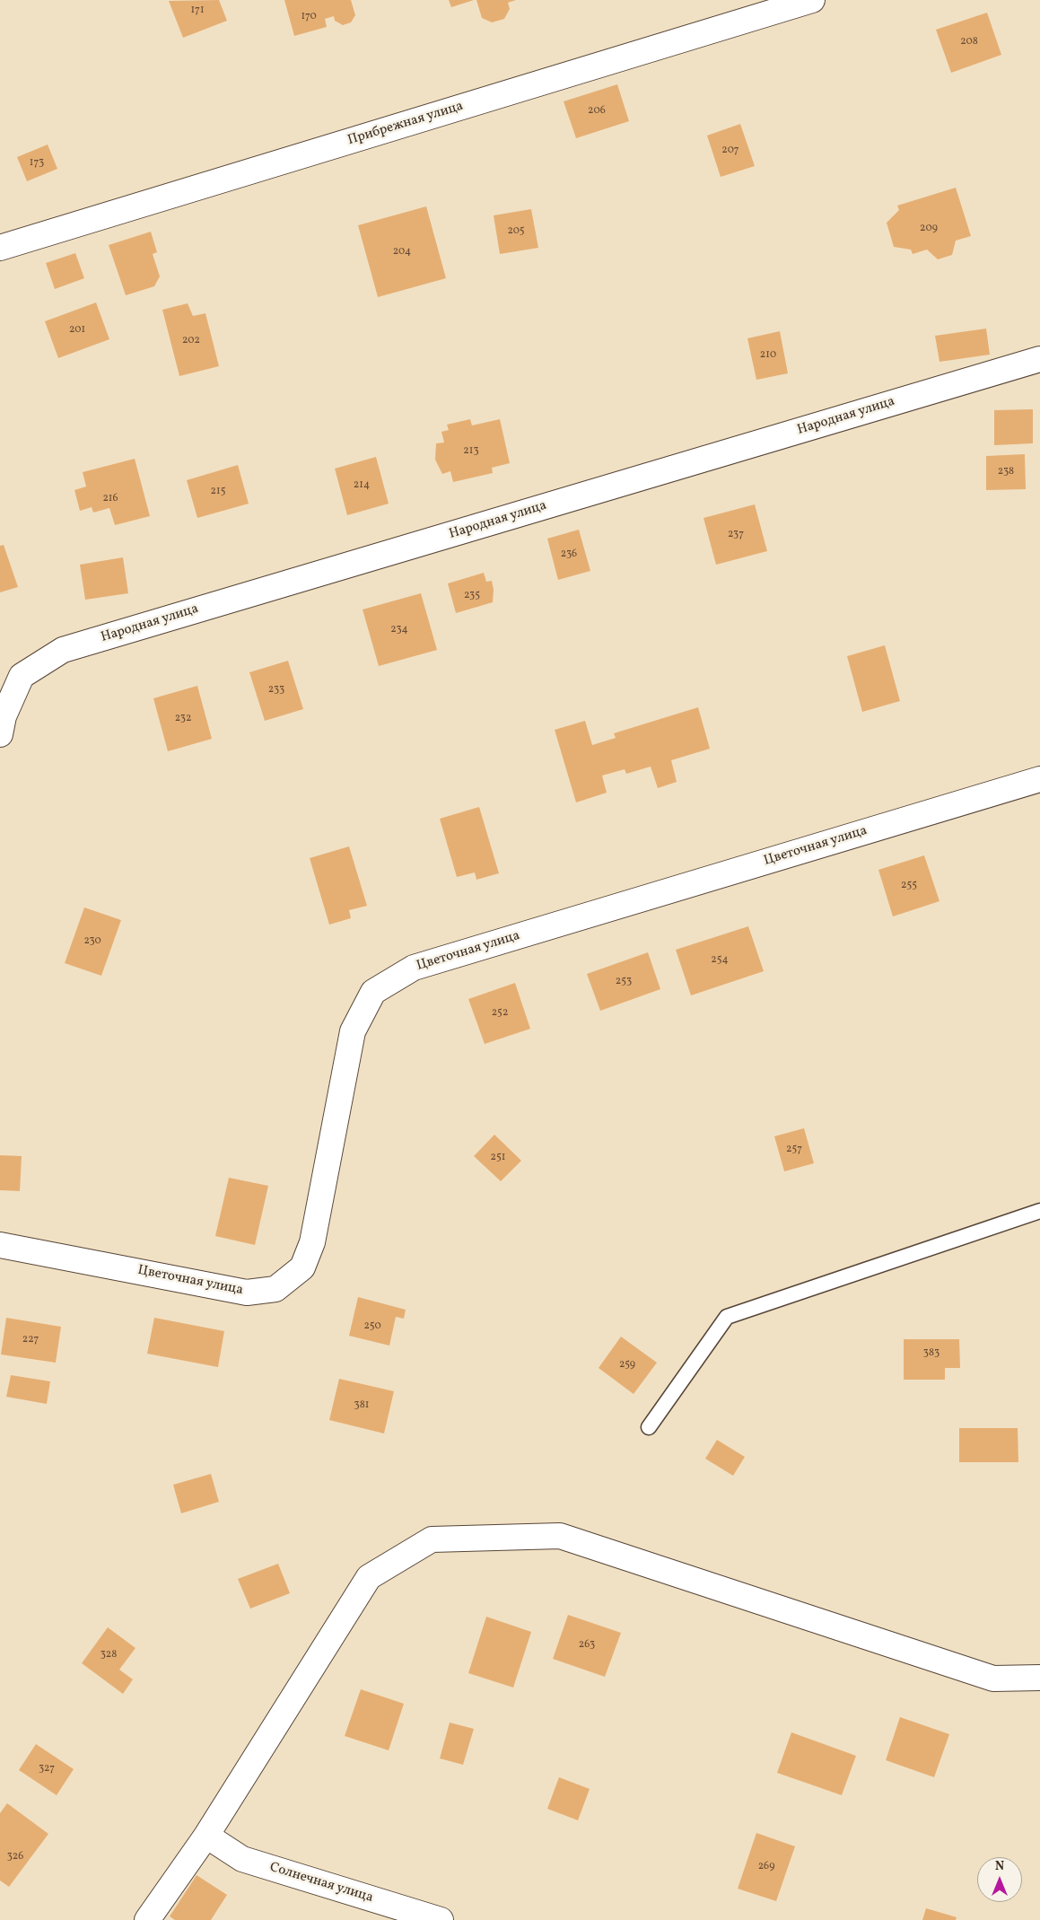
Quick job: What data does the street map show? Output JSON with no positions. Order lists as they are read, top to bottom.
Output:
{
  "streets": {
    "street": [
      "Прибрежная улица",
      "Народная улица",
      "Цветочная улица",
      "Солнечная улица"
    ]
  },
  "house_numbers": [
    "171",
    "170",
    "208",
    "206",
    "207",
    "173",
    "209",
    "205",
    "204",
    "201",
    "202",
    "210",
    "213",
    "238",
    "214",
    "215",
    "216",
    "237",
    "236",
    "235",
    "234",
    "233",
    "232",
    "255",
    "230",
    "254",
    "253",
    "252",
    "257",
    "251",
    "250",
    "227",
    "383",
    "259",
    "381",
    "263",
    "328",
    "327",
    "326",
    "269"
  ],
  "north": "top"
}
